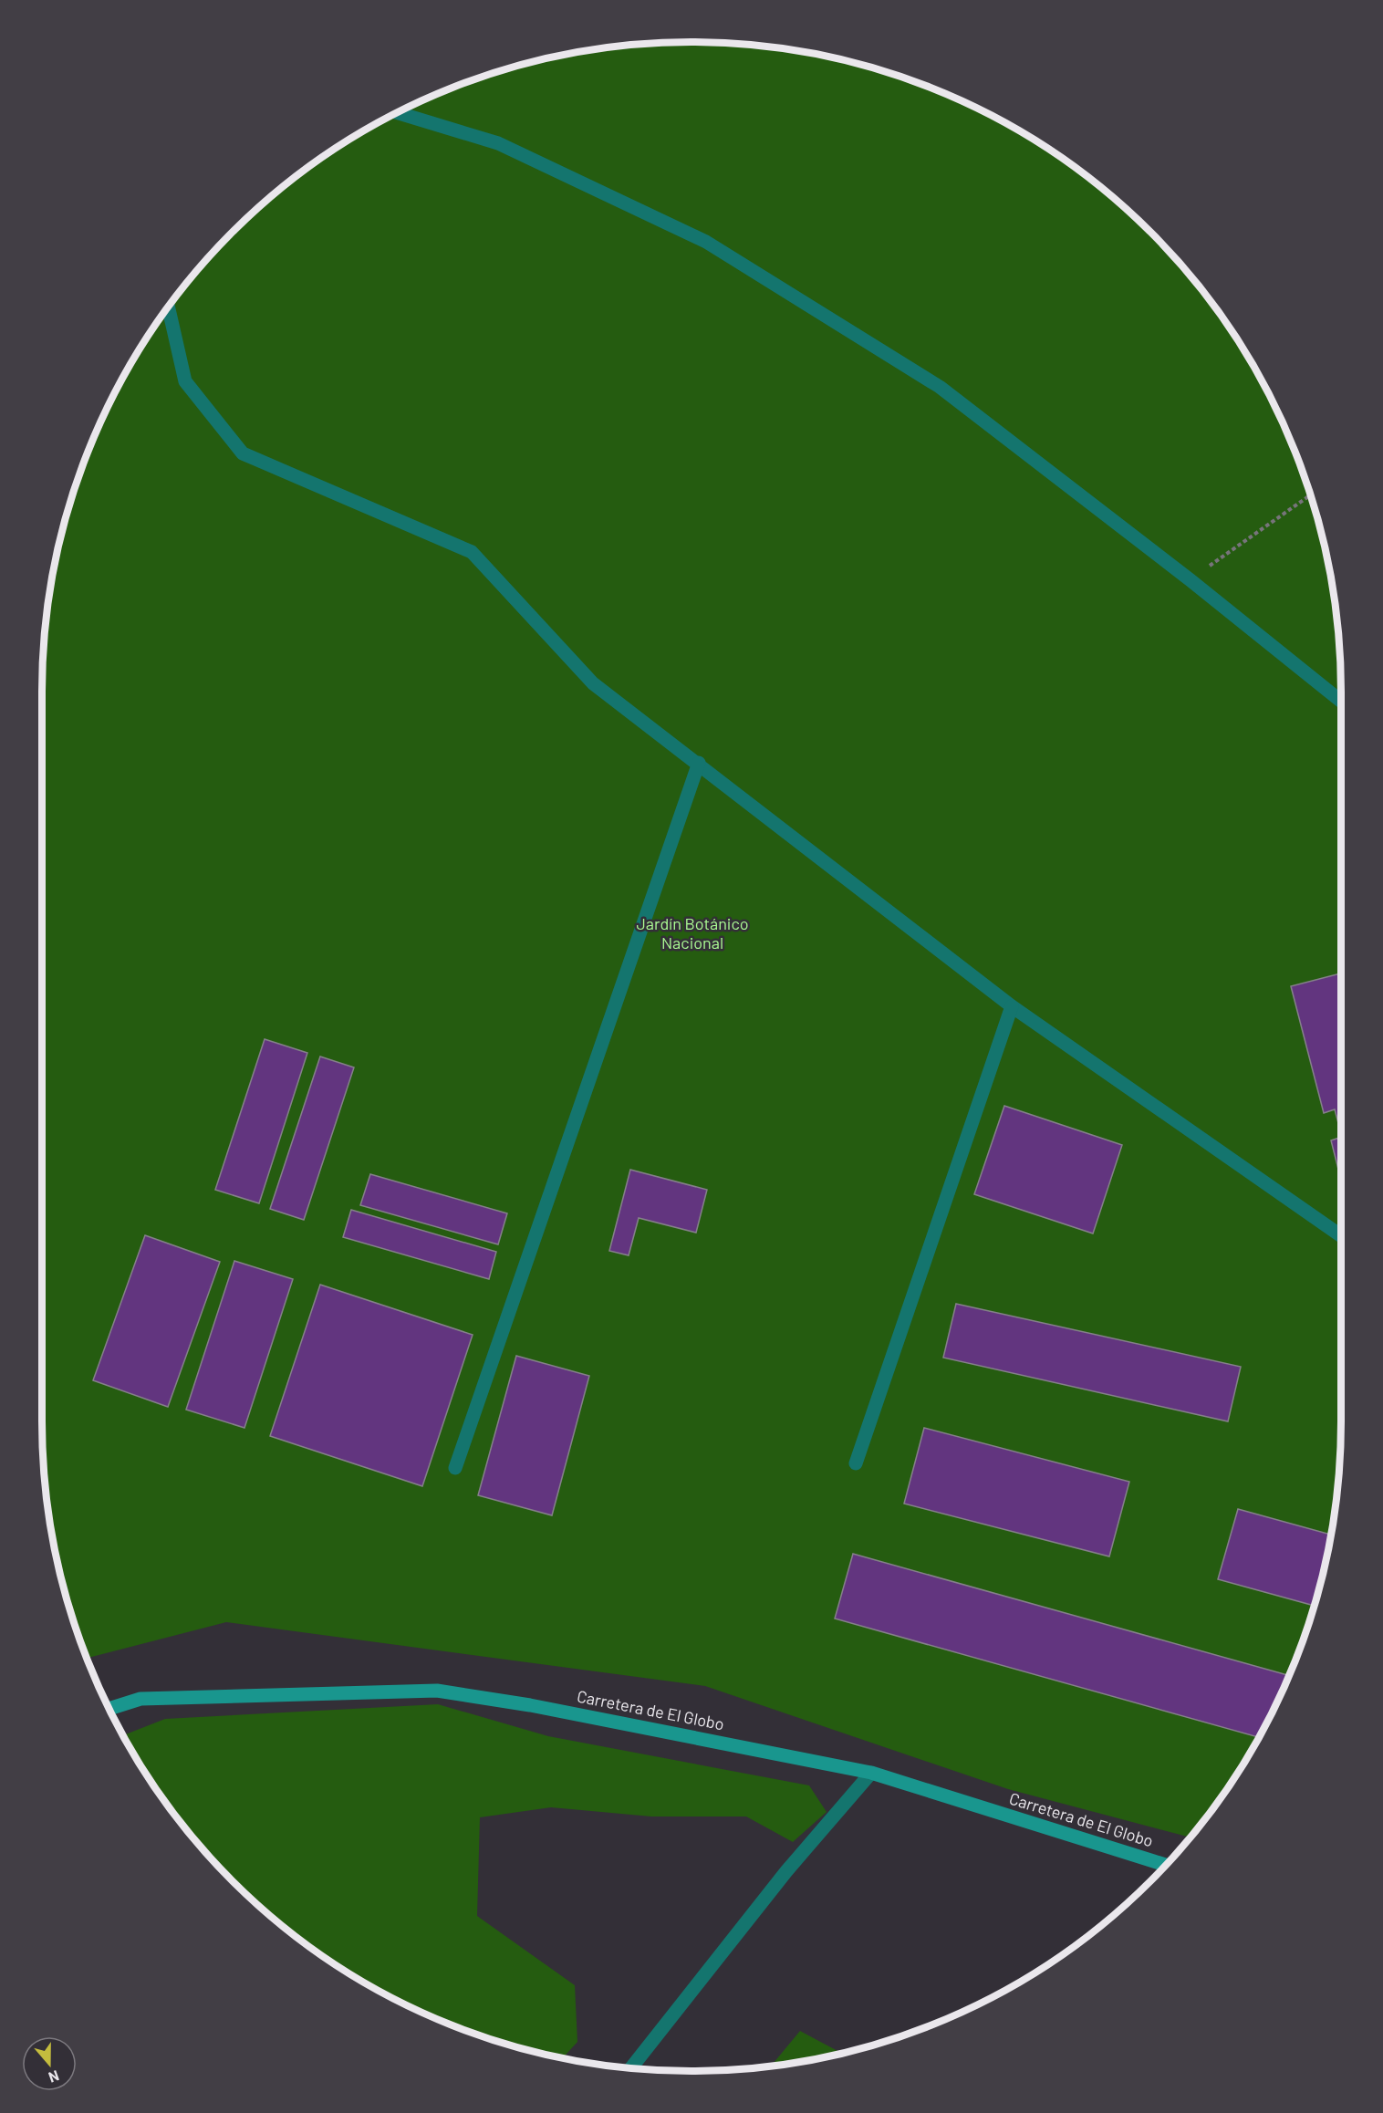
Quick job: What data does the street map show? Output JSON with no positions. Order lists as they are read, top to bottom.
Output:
{
  "streets": {
    "main road": ["Carretera de El Globo"]
  },
  "parks": ["Jardín Botánico Nacional"],
  "north": "bottom"
}
